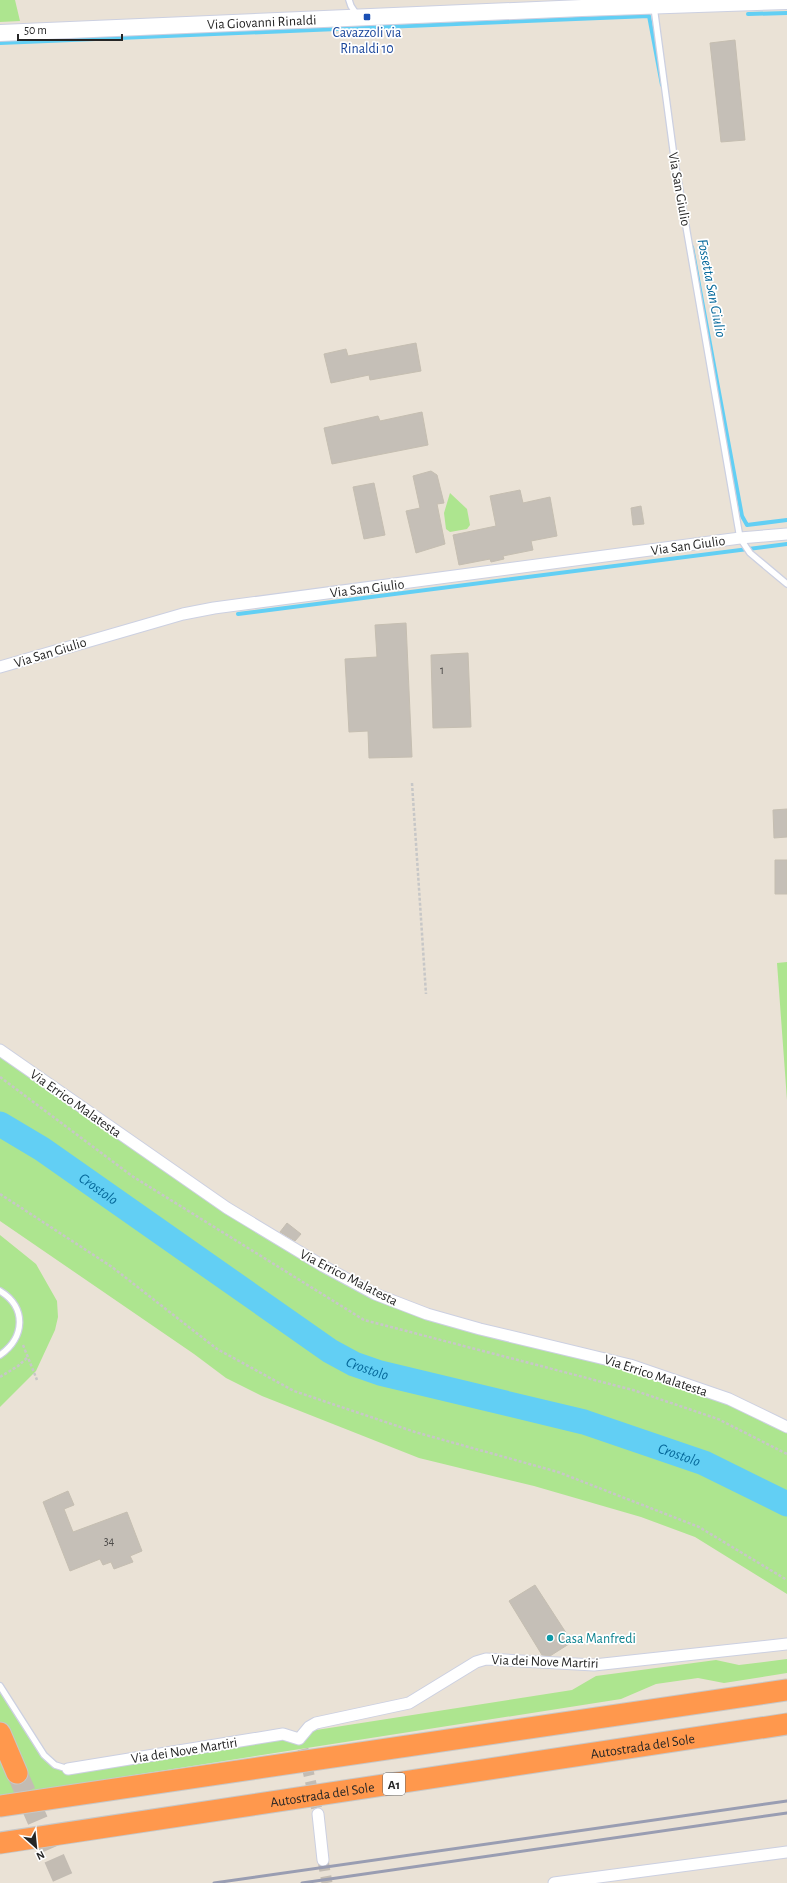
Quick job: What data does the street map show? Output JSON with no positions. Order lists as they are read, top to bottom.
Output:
{
  "streets": {
    "highway": ["Autostrada del Sole", "A1"],
    "street": [
      "Via Giovanni Rinaldi",
      "Via San Giulio",
      "Via Errico Malatesta",
      "Via dei Nove Martiri"
    ]
  },
  "crossings": [
    ["Via Giovanni Rinaldi", "Via San Giulio"]
  ],
  "water": ["Fossetta San Giulio", "Crostolo"],
  "places": {
    "transit": ["Cavazzoli via Rinaldi 10"],
    "other": ["Casa Manfredi"]
  },
  "house_numbers": ["1", "34"],
  "scale_bar": "50 m",
  "north": "bottom right"
}
